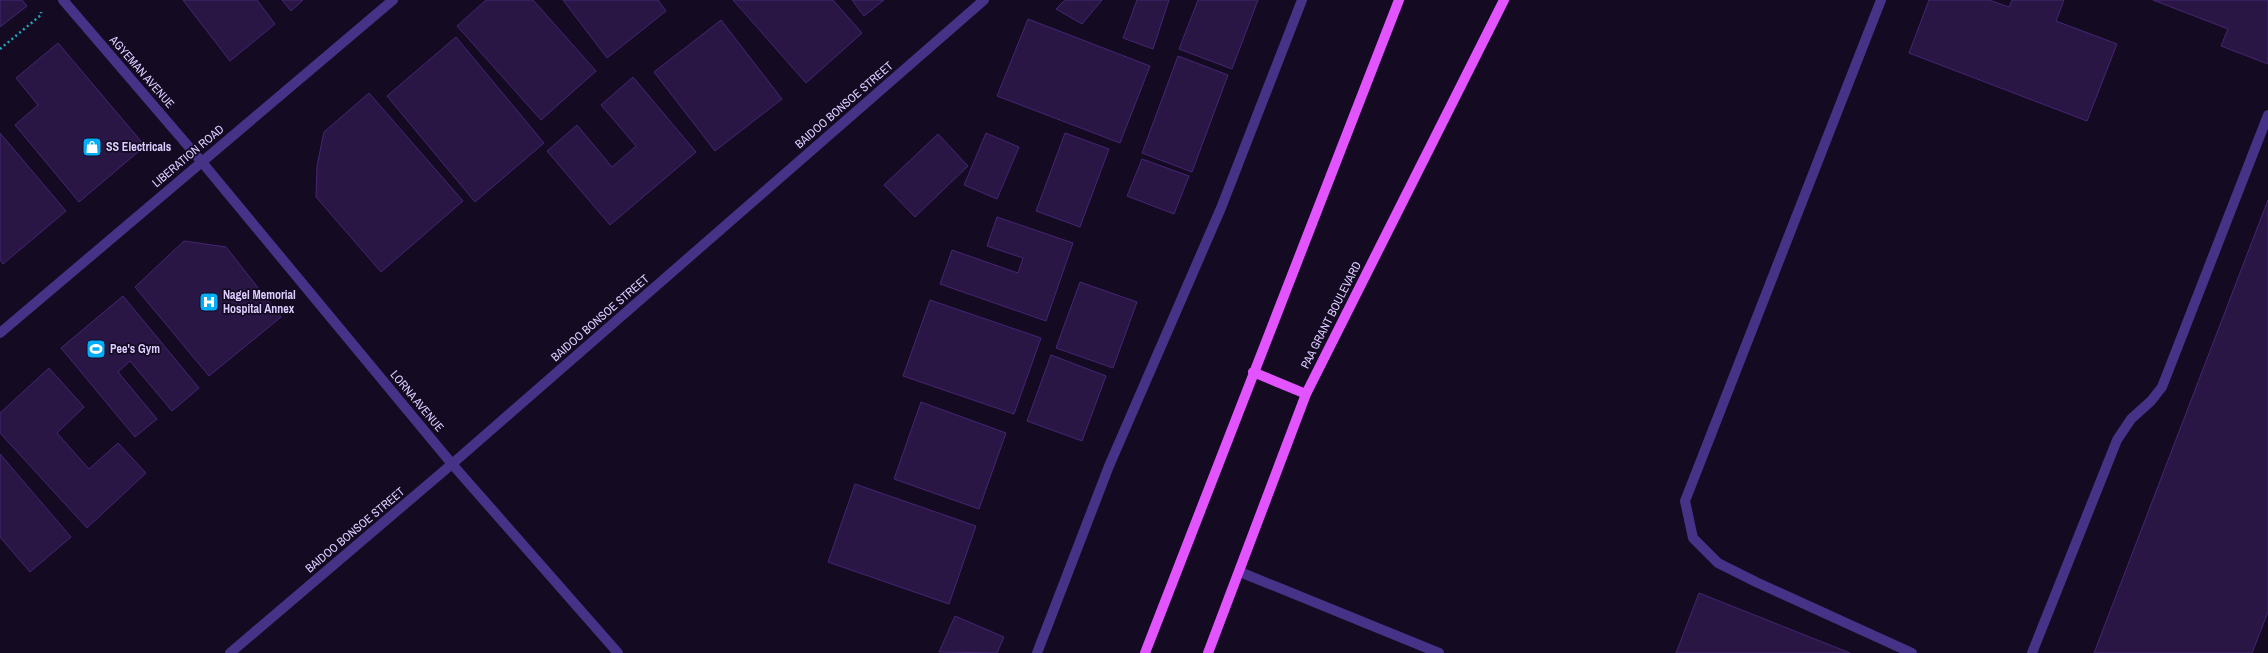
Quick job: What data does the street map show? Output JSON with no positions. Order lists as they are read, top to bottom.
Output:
{
  "streets": {
    "main road": ["PAA GRANT BOULEVARD"],
    "street": [
      "AGYEMAN AVENUE",
      "BAIDOO BONSOE STREET",
      "LIBERATION ROAD",
      "LORNA AVENUE"
    ]
  },
  "crossings": [
    ["AGYEMAN AVENUE", "LIBERATION ROAD"],
    ["AGYEMAN AVENUE", "LORNA AVENUE"],
    ["BAIDOO BONSOE STREET", "LORNA AVENUE"],
    ["LIBERATION ROAD", "LORNA AVENUE"]
  ],
  "places": {
    "shop": ["SS Electricals"],
    "hospital": ["Nagel Memorial Hospital Annex"],
    "sports": ["Pee's Gym"]
  }
}
